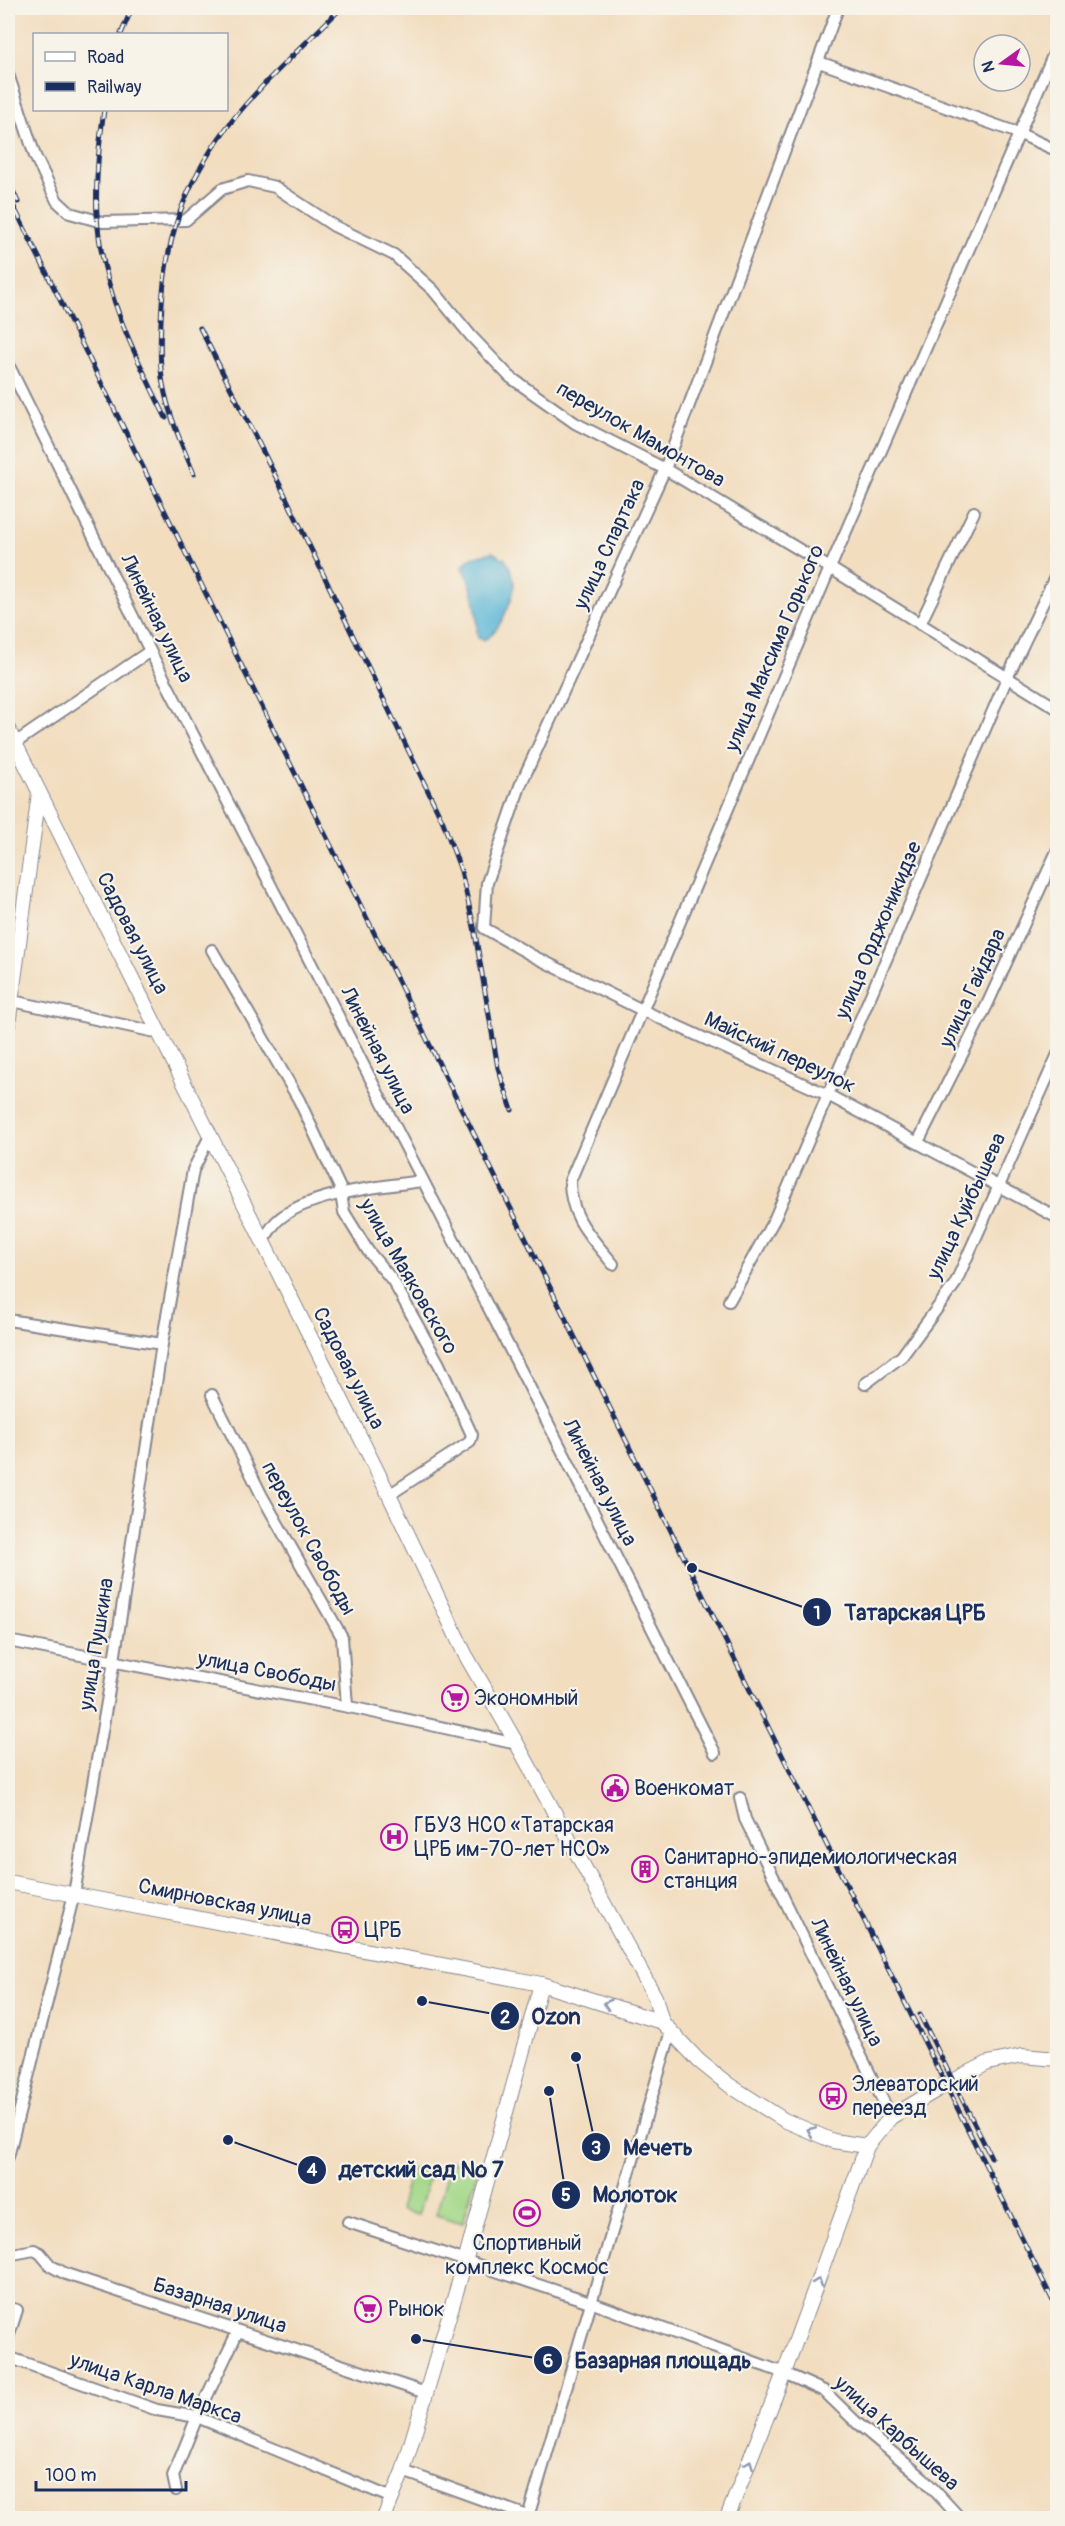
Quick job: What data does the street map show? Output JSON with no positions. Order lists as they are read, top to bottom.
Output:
{
  "streets": {
    "street": [
      "переулок Мамонтова",
      "улица Спартака",
      "Линейная улица",
      "улица Максима Горького",
      "улица Орджоникидзе",
      "Садовая улица",
      "улица Гайдара",
      "Майский переулок",
      "улица Куйбышева",
      "улица Маяковского",
      "переулок Свободы",
      "улица Пушкина",
      "улица Свободы",
      "Смирновская улица",
      "Базарная улица",
      "улица Карла Маркса",
      "улица Карбышева"
    ]
  },
  "crossings": [
    ["переулок Мамонтова", "улица Спартака"],
    ["переулок Мамонтова", "улица Максима Горького"],
    ["переулок Мамонтова", "улица Орджоникидзе"],
    ["улица Спартака", "Майский переулок"],
    ["улица Максима Горького", "Майский переулок"],
    ["улица Орджоникидзе", "Майский переулок"],
    ["Садовая улица", "улица Маяковского"],
    ["Садовая улица", "улица Пушкина"],
    ["Садовая улица", "улица Свободы"],
    ["Садовая улица", "Смирновская улица"],
    ["улица Гайдара", "Майский переулок"],
    ["Майский переулок", "улица Куйбышева"],
    ["переулок Свободы", "улица Свободы"],
    ["улица Пушкина", "улица Свободы"],
    ["улица Пушкина", "Смирновская улица"]
  ],
  "places": {
    "other": [
      "Татарская ЦРБ",
      "Ozon",
      "Мечеть",
      "Молоток",
      "детский сад № 7",
      "Базарная площадь"
    ],
    "supermarket": ["Экономный", "Рынок"],
    "public building": ["Военкомат"],
    "hospital": ["ГБУЗ НСО «Татарская ЦРБ им-70-лет НСО»"],
    "building": ["Санитарно-эпидемиологическая станция"],
    "bus stop": ["ЦРБ", "Элеваторский переезд"],
    "sports": ["Спортивный комплекс Космос"]
  },
  "legend": ["Road", "Railway"],
  "scale_bar": "100 m",
  "north": "left"
}
